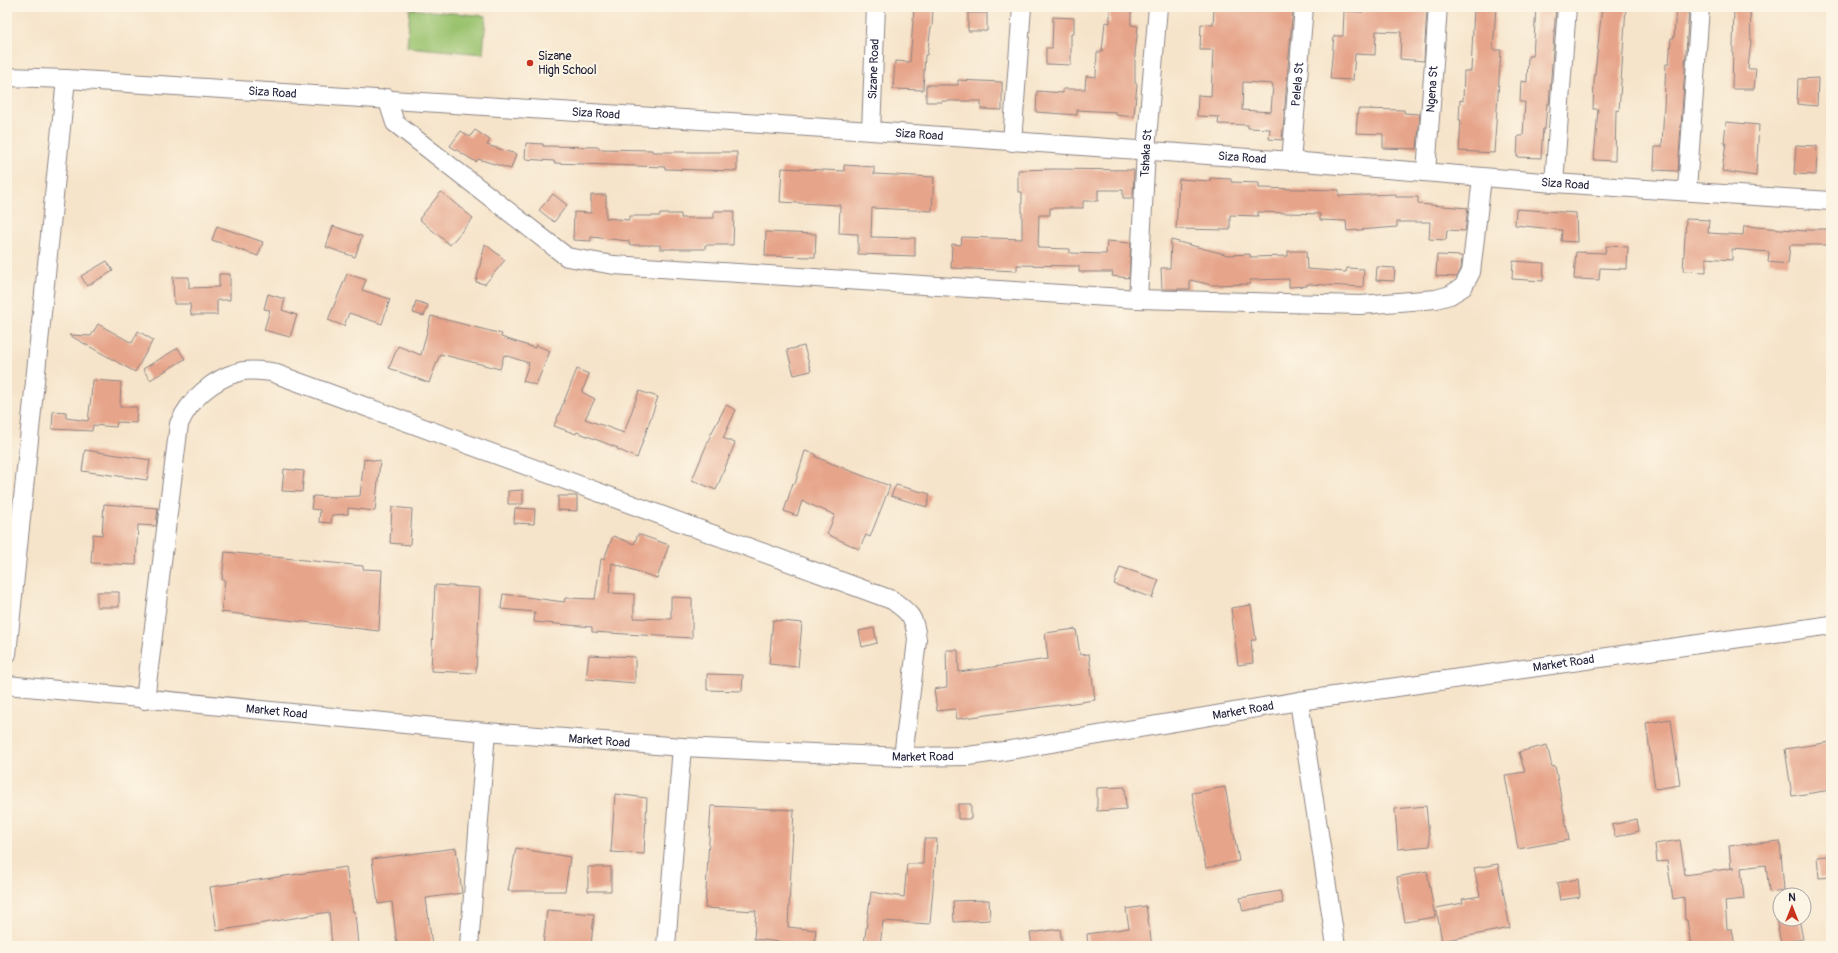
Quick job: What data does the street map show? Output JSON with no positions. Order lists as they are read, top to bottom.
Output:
{
  "streets": {
    "street": [
      "Sizane Road",
      "Pelela St",
      "Ngena St",
      "Siza Road",
      "Tshaka St",
      "Market Road"
    ]
  },
  "crossings": [
    ["Sizane Road", "Siza Road"],
    ["Pelela St", "Siza Road"],
    ["Ngena St", "Siza Road"],
    ["Siza Road", "Tshaka St"]
  ],
  "places": ["Sizane High School"],
  "north": "top"
}
